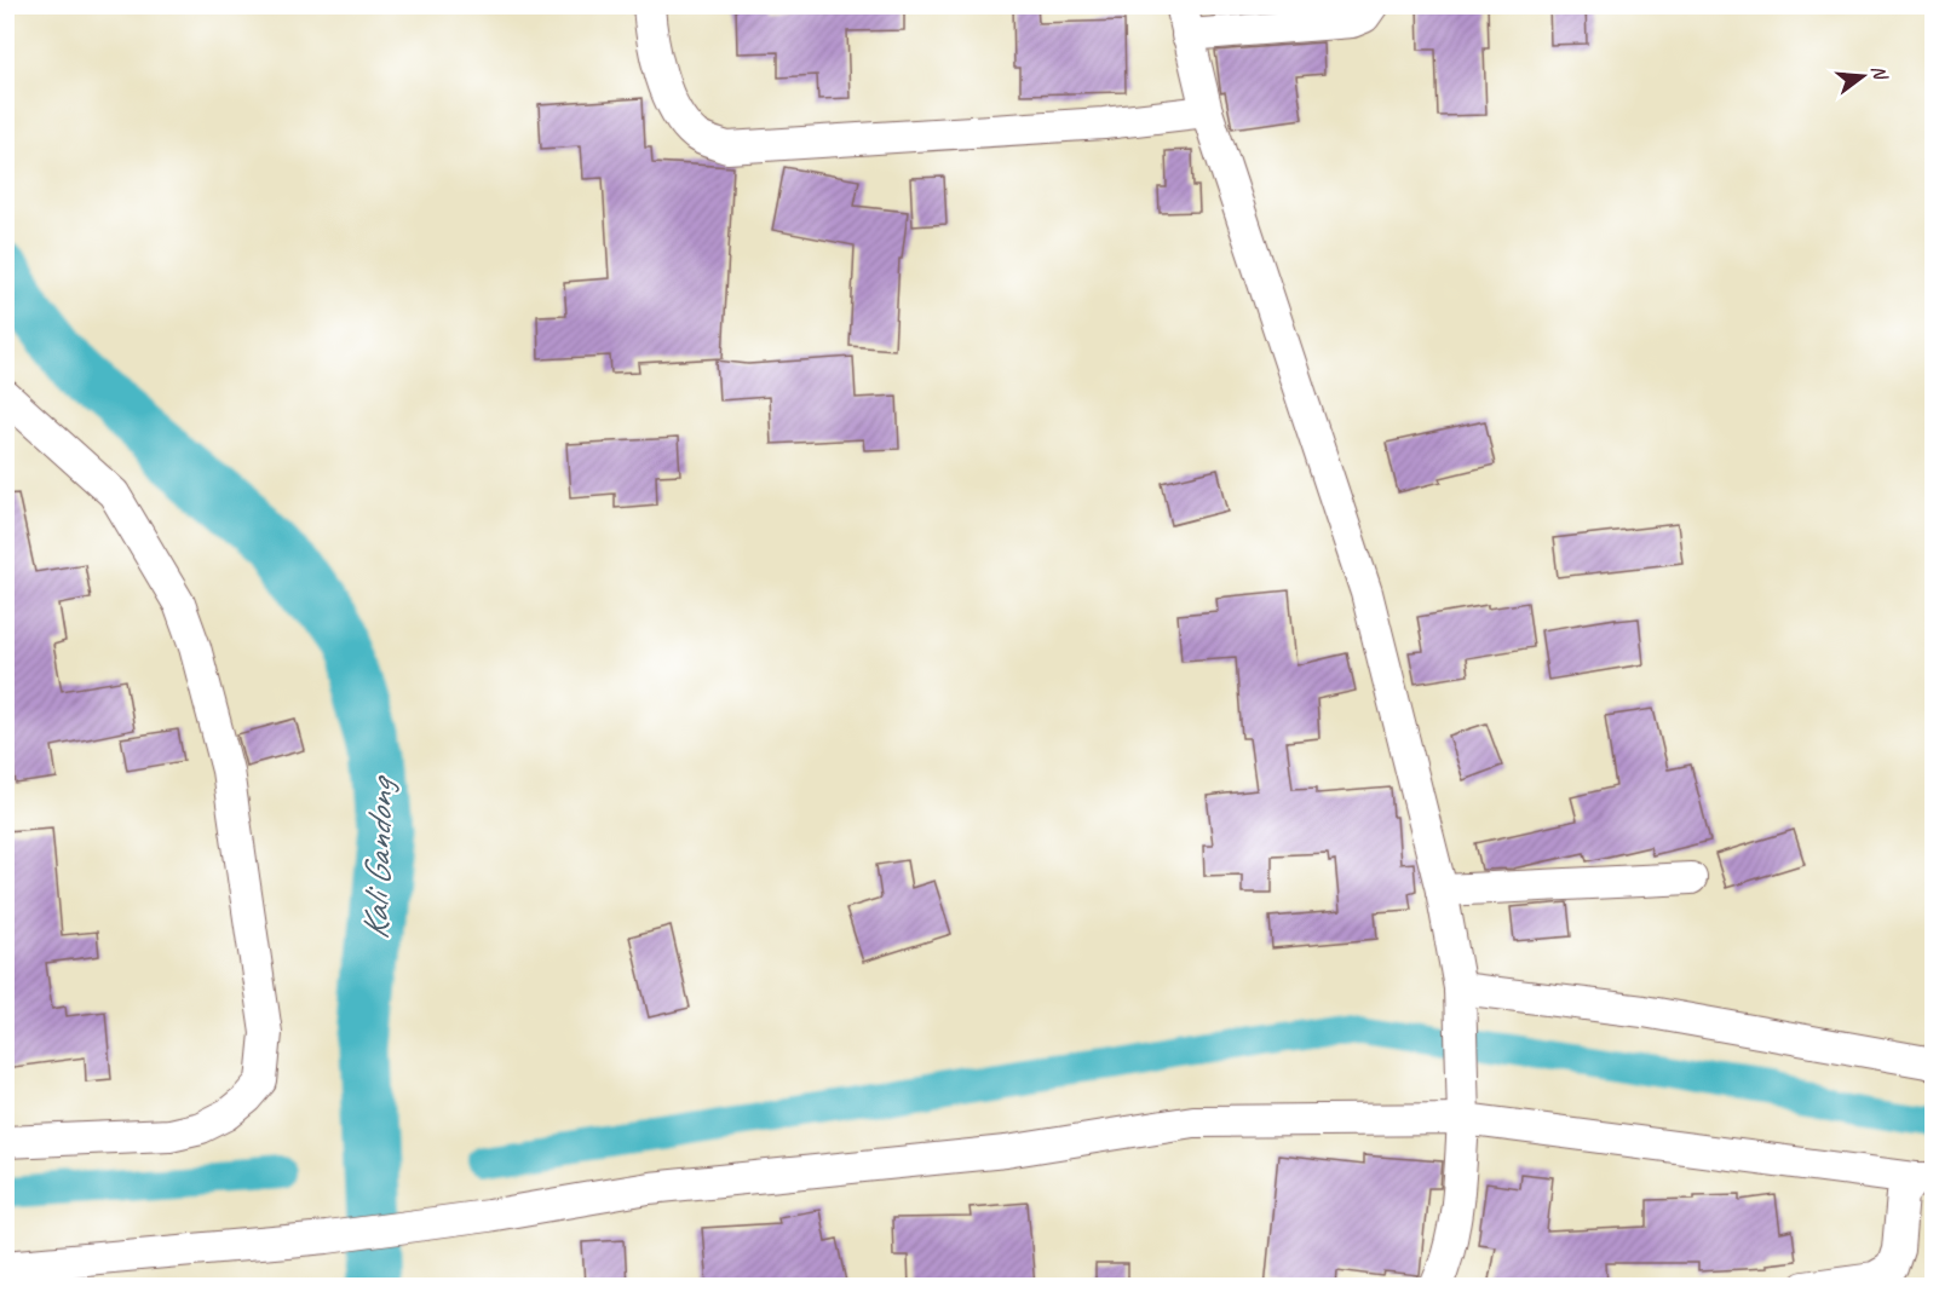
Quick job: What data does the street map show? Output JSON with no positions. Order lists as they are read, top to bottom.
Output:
{
  "water": ["Kali Gandong"],
  "north": "right"
}
